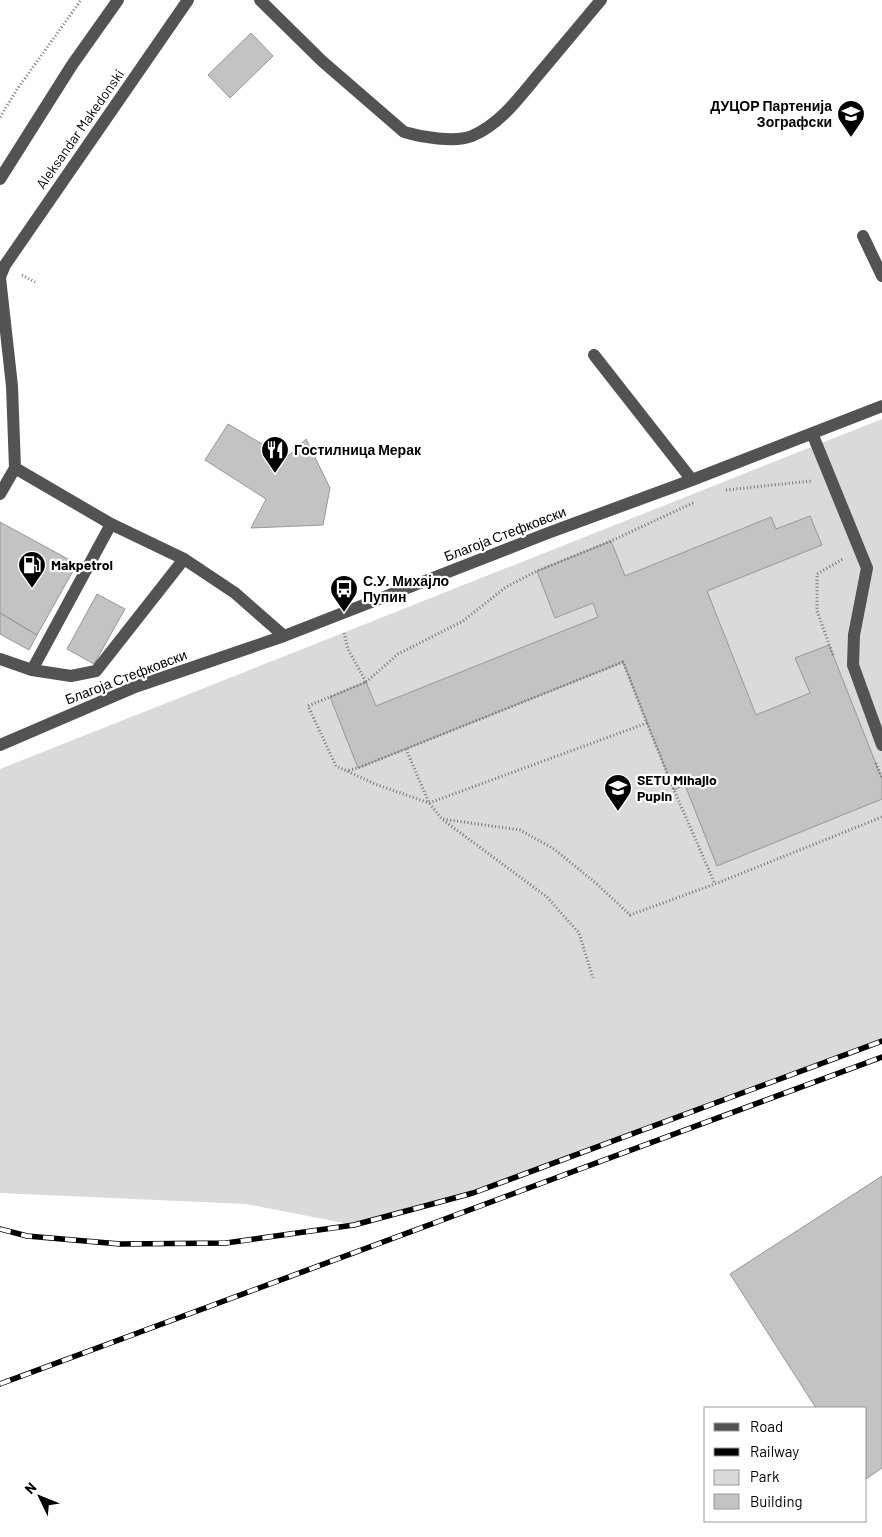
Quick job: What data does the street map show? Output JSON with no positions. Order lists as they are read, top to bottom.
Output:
{
  "streets": {
    "street": ["Aleksandar Makedonski", "Благоја Стефковски"]
  },
  "places": {
    "school or university": ["ДУЦОР Партенија Зографски", "SETU Mihajlo Pupin"],
    "restaurant": ["Гостилница Мерак"],
    "fuel station": ["Makpetrol"],
    "bus stop": ["С.У. Михајло Пупин"]
  },
  "legend": [
    "Road",
    "Railway",
    "Park",
    "Building"
  ],
  "north": "top left"
}
